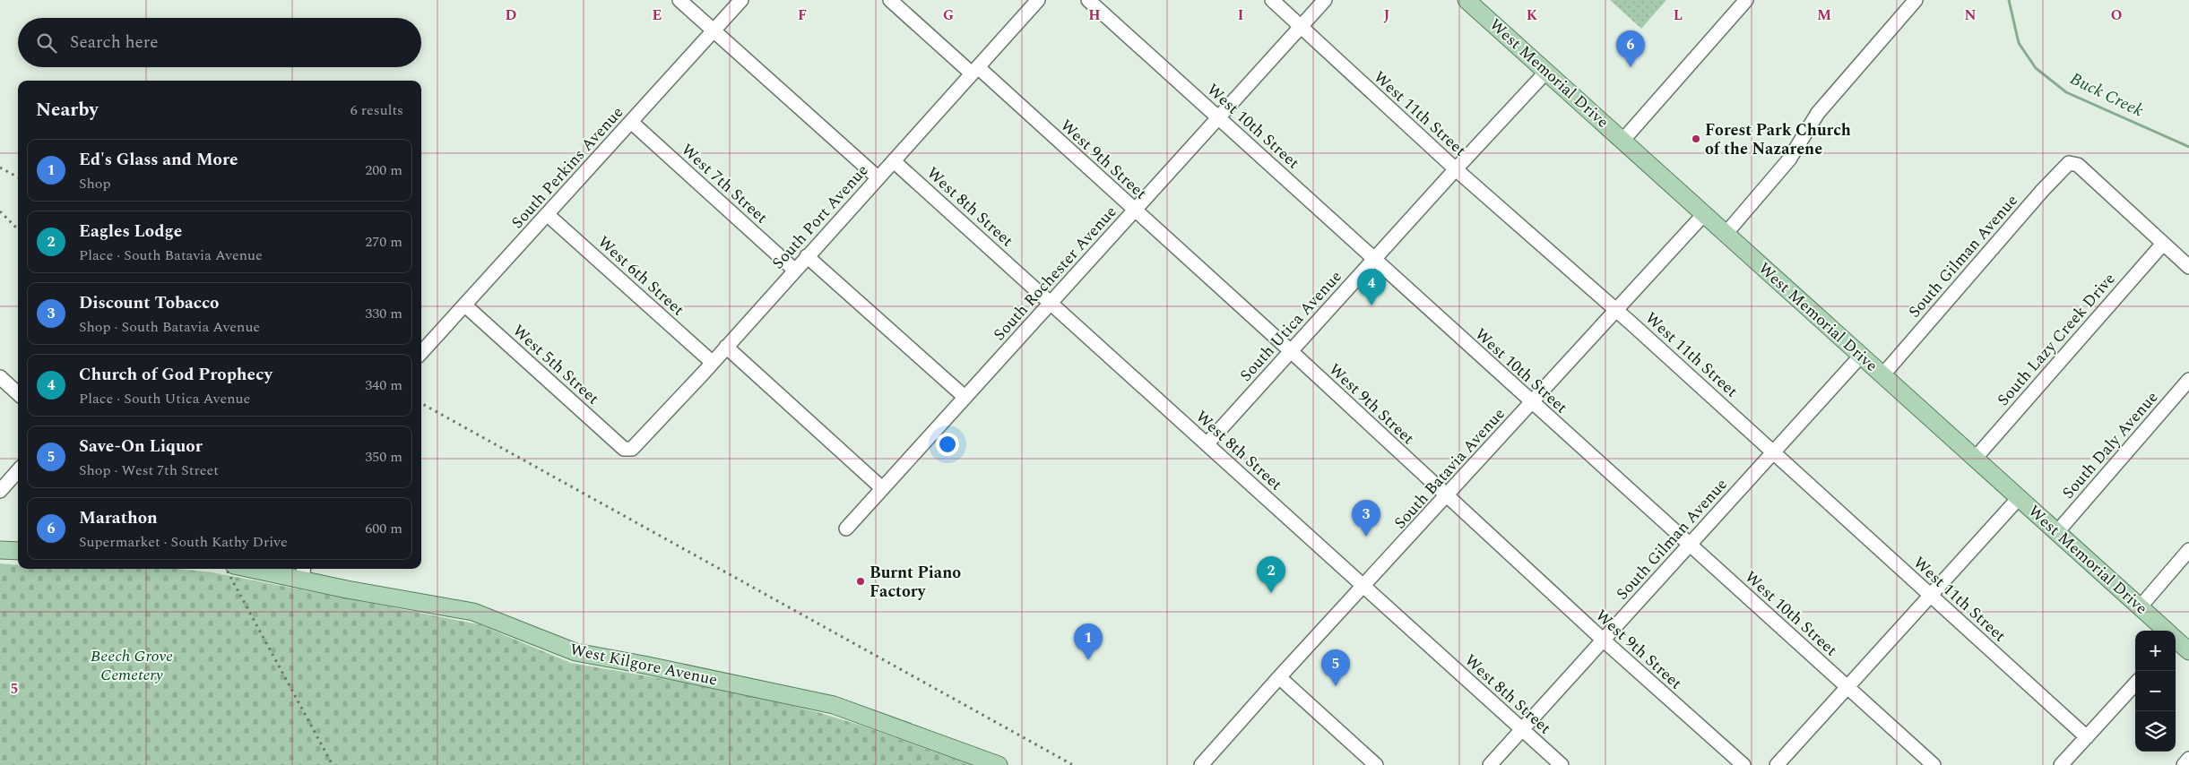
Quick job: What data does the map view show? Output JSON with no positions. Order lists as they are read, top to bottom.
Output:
{
  "streets": {
    "main road": ["West Memorial Drive", "West Kilgore Avenue"],
    "street": [
      "West 11th Street",
      "West 10th Street",
      "West 9th Street",
      "South Perkins Avenue",
      "West 7th Street",
      "West 8th Street",
      "South Port Avenue",
      "South Gilman Avenue",
      "South Rochester Avenue",
      "West 6th Street",
      "South Utica Avenue",
      "South Lazy Creek Drive",
      "West 5th Street",
      "South Daly Avenue",
      "South Batavia Avenue"
    ]
  },
  "crossings": [
    ["West Memorial Drive", "South Gilman Avenue"],
    ["West Memorial Drive", "South Utica Avenue"],
    ["West Memorial Drive", "South Lazy Creek Drive"],
    ["West Memorial Drive", "South Daly Avenue"],
    ["West Memorial Drive", "South Batavia Avenue"],
    ["West 11th Street", "South Gilman Avenue"],
    ["West 11th Street", "South Rochester Avenue"],
    ["West 11th Street", "South Utica Avenue"],
    ["West 11th Street", "South Batavia Avenue"],
    ["West 10th Street", "South Gilman Avenue"],
    ["West 10th Street", "South Rochester Avenue"],
    ["West 10th Street", "South Utica Avenue"],
    ["West 10th Street", "South Batavia Avenue"],
    ["West 9th Street", "South Port Avenue"],
    ["West 9th Street", "South Gilman Avenue"],
    ["West 9th Street", "South Rochester Avenue"],
    ["West 9th Street", "South Utica Avenue"],
    ["West 9th Street", "South Batavia Avenue"],
    ["South Perkins Avenue", "West 7th Street"],
    ["South Perkins Avenue", "West 6th Street"],
    ["South Perkins Avenue", "West 5th Street"],
    ["West 7th Street", "South Port Avenue"],
    ["West 8th Street", "South Port Avenue"],
    ["West 8th Street", "South Gilman Avenue"],
    ["West 8th Street", "South Rochester Avenue"],
    ["West 8th Street", "South Utica Avenue"],
    ["West 8th Street", "South Batavia Avenue"],
    ["South Port Avenue", "West 6th Street"],
    ["South Port Avenue", "West 5th Street"],
    ["South Gilman Avenue", "South Lazy Creek Drive"]
  ],
  "water": ["Buck Creek"],
  "parks": ["Beech Grove Cemetery"],
  "places": ["Forest Park Church of the Nazarene", "Burnt Piano Factory"],
  "page": {
    "search": "Search here",
    "pins": [
      "6",
      "4",
      "3",
      "2",
      "1",
      "5"
    ],
    "heading": ["Nearby", "6 results"],
    "list": [
      {
        "mark": "1",
        "name": "Ed's Glass and More",
        "note": "Shop",
        "value": "200 m"
      },
      {
        "mark": "2",
        "name": "Eagles Lodge",
        "note": "Place · South Batavia Avenue",
        "value": "270 m"
      },
      {
        "mark": "3",
        "name": "Discount Tobacco",
        "note": "Shop · South Batavia Avenue",
        "value": "330 m"
      },
      {
        "mark": "4",
        "name": "Church of God Prophecy",
        "note": "Place · South Utica Avenue",
        "value": "340 m"
      },
      {
        "mark": "5",
        "name": "Save-On Liquor",
        "note": "Shop · West 7th Street",
        "value": "350 m"
      },
      {
        "mark": "6",
        "name": "Marathon",
        "note": "Supermarket · South Kathy Drive",
        "value": "600 m"
      }
    ],
    "map_buttons": ["+", "−"]
  },
  "grid": {
    "columns": [
      "D",
      "E",
      "F",
      "G",
      "H",
      "I",
      "J",
      "K",
      "L",
      "M",
      "N",
      "O"
    ],
    "rows": ["5"]
  }
}
